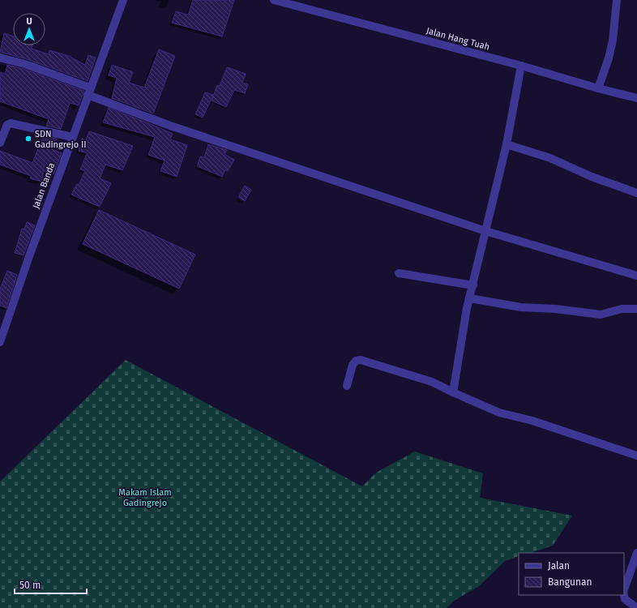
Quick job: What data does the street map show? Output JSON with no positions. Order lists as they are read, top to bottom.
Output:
{
  "streets": {
    "street": ["Jalan Hang Tuah", "Jalan Banda"]
  },
  "parks": ["Makam Islam Gadingrejo"],
  "places": ["SDN Gadingrejo II"],
  "legend": ["Jalan", "Bangunan"],
  "scale_bar": "50 m",
  "north": "top"
}
